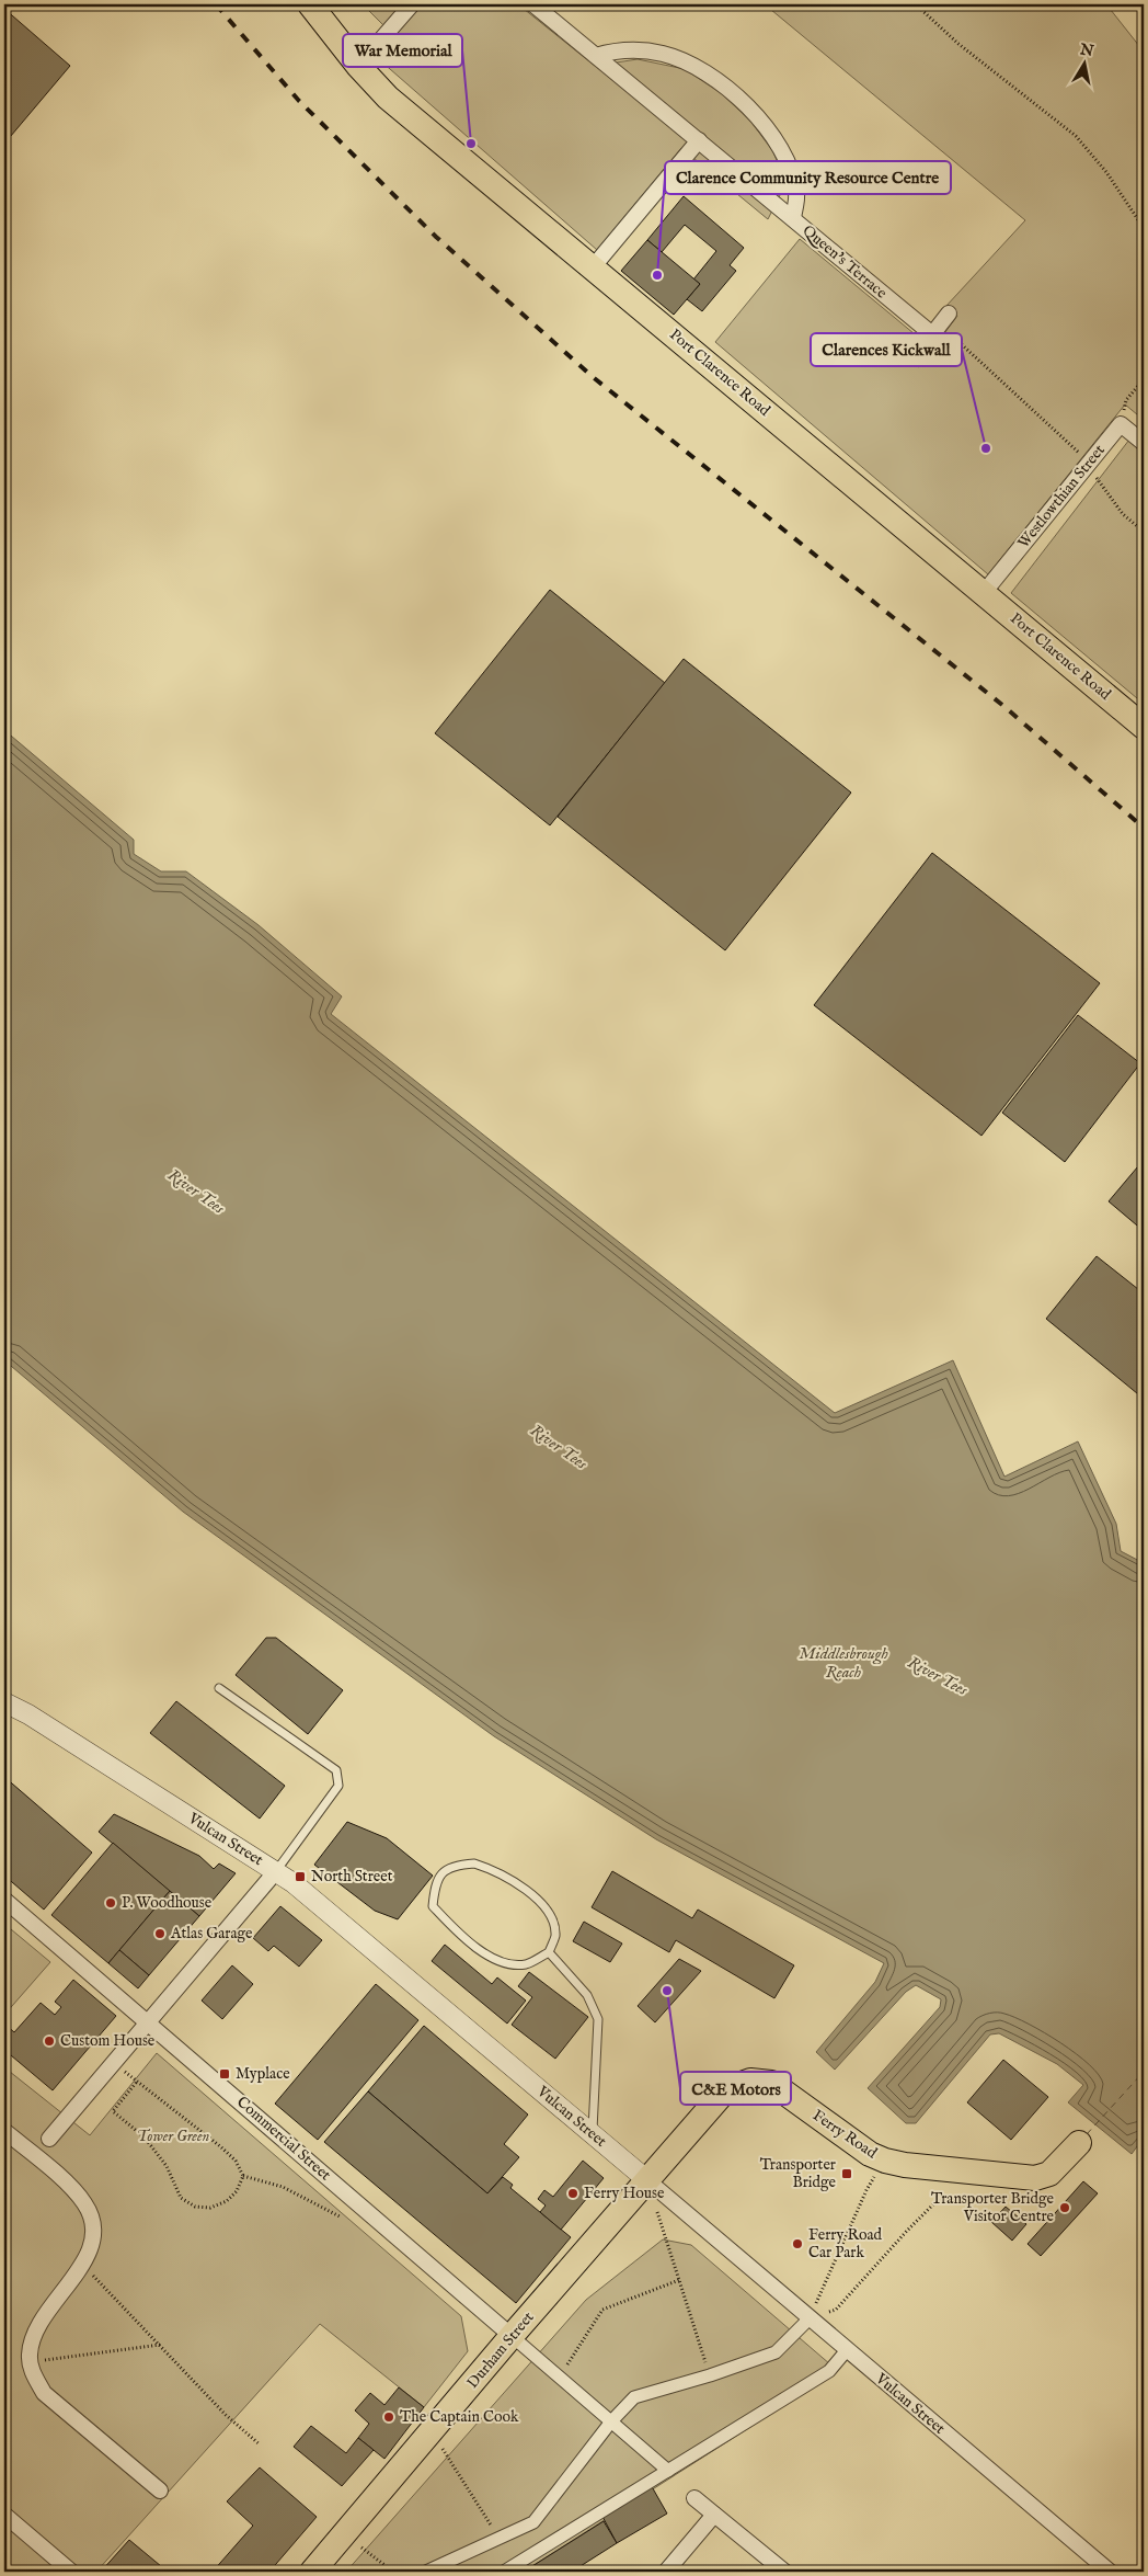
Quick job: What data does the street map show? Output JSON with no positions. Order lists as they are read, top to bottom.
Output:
{
  "streets": {
    "main road": ["Port Clarence Road", "Ferry Road", "Durham Street"],
    "street": [
      "Queen's Terrace",
      "Westlowthian Street",
      "Vulcan Street",
      "Commercial Street"
    ]
  },
  "crossings": [
    ["Port Clarence Road", "Westlowthian Street"],
    ["Vulcan Street", "Ferry Road"],
    ["Vulcan Street", "Durham Street"],
    ["Ferry Road", "Durham Street"],
    ["Commercial Street", "Durham Street"]
  ],
  "water": ["River Tees", "Middlesbrough Reach"],
  "parks": ["Tower Green"],
  "places": {
    "other": [
      "War Memorial",
      "Clarence Community Resource Centre",
      "Clarences Kickwall",
      "P. Woodhouse",
      "Atlas Garage",
      "C&E Motors",
      "Custom House",
      "Ferry House",
      "Transporter Bridge Visitor Centre",
      "Ferry Road Car Park",
      "The Captain Cook"
    ],
    "transit": ["North Street", "Myplace", "Transporter Bridge"]
  },
  "north": "top"
}
